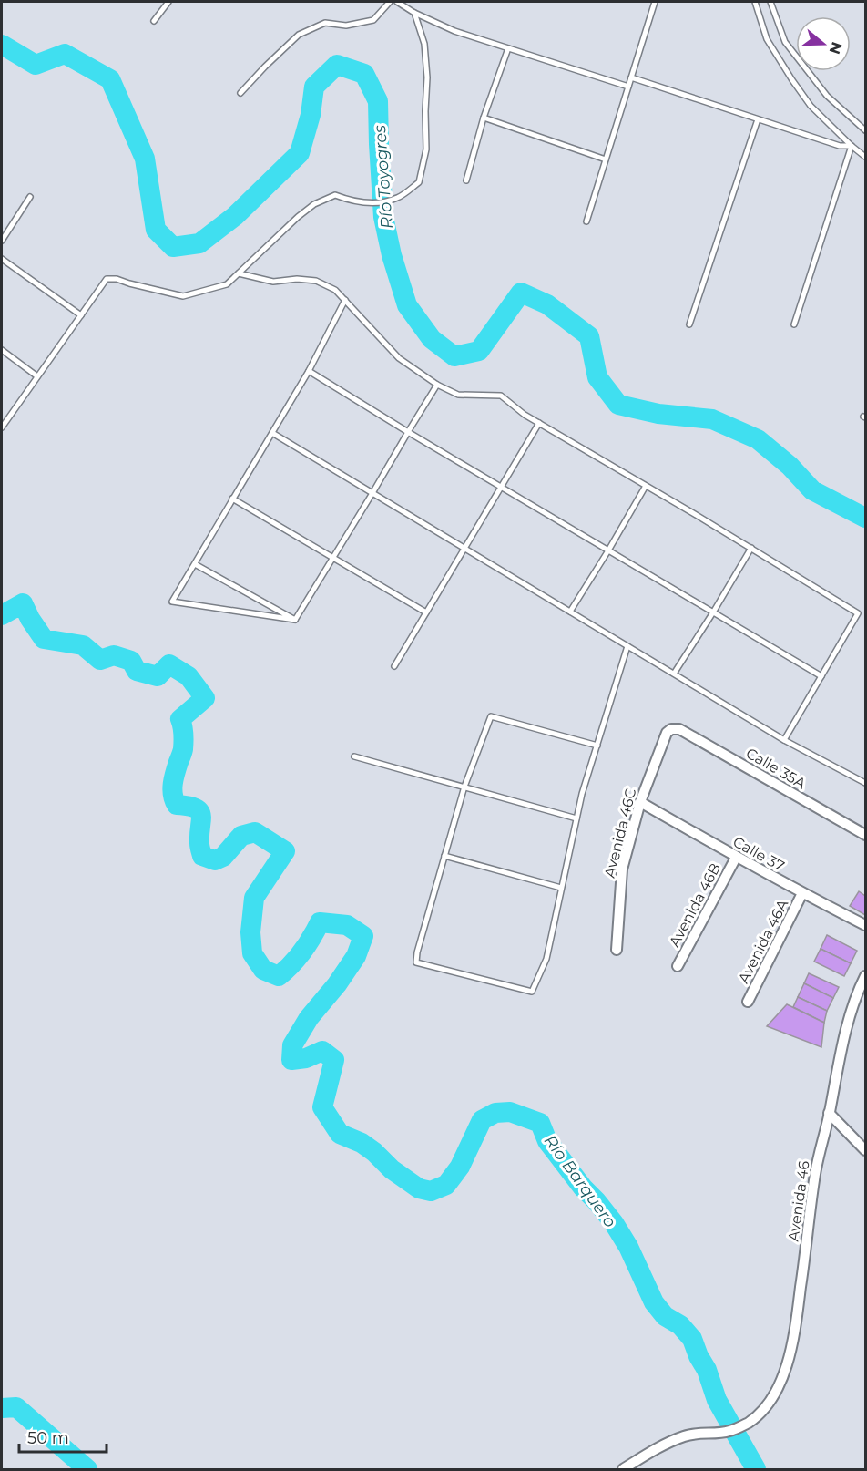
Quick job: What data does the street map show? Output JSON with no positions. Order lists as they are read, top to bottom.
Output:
{
  "streets": {
    "street": [
      "Calle 35A",
      "Avenida 46C",
      "Calle 37",
      "Avenida 46B",
      "Avenida 46A",
      "Avenida 46"
    ]
  },
  "crossings": [
    ["Calle 35A", "Avenida 46C"],
    ["Avenida 46C", "Calle 37"],
    ["Calle 37", "Avenida 46B"],
    ["Calle 37", "Avenida 46A"]
  ],
  "water": ["Río Toyogres", "Río Barquero"],
  "scale_bar": "50 m",
  "north": "right"
}
